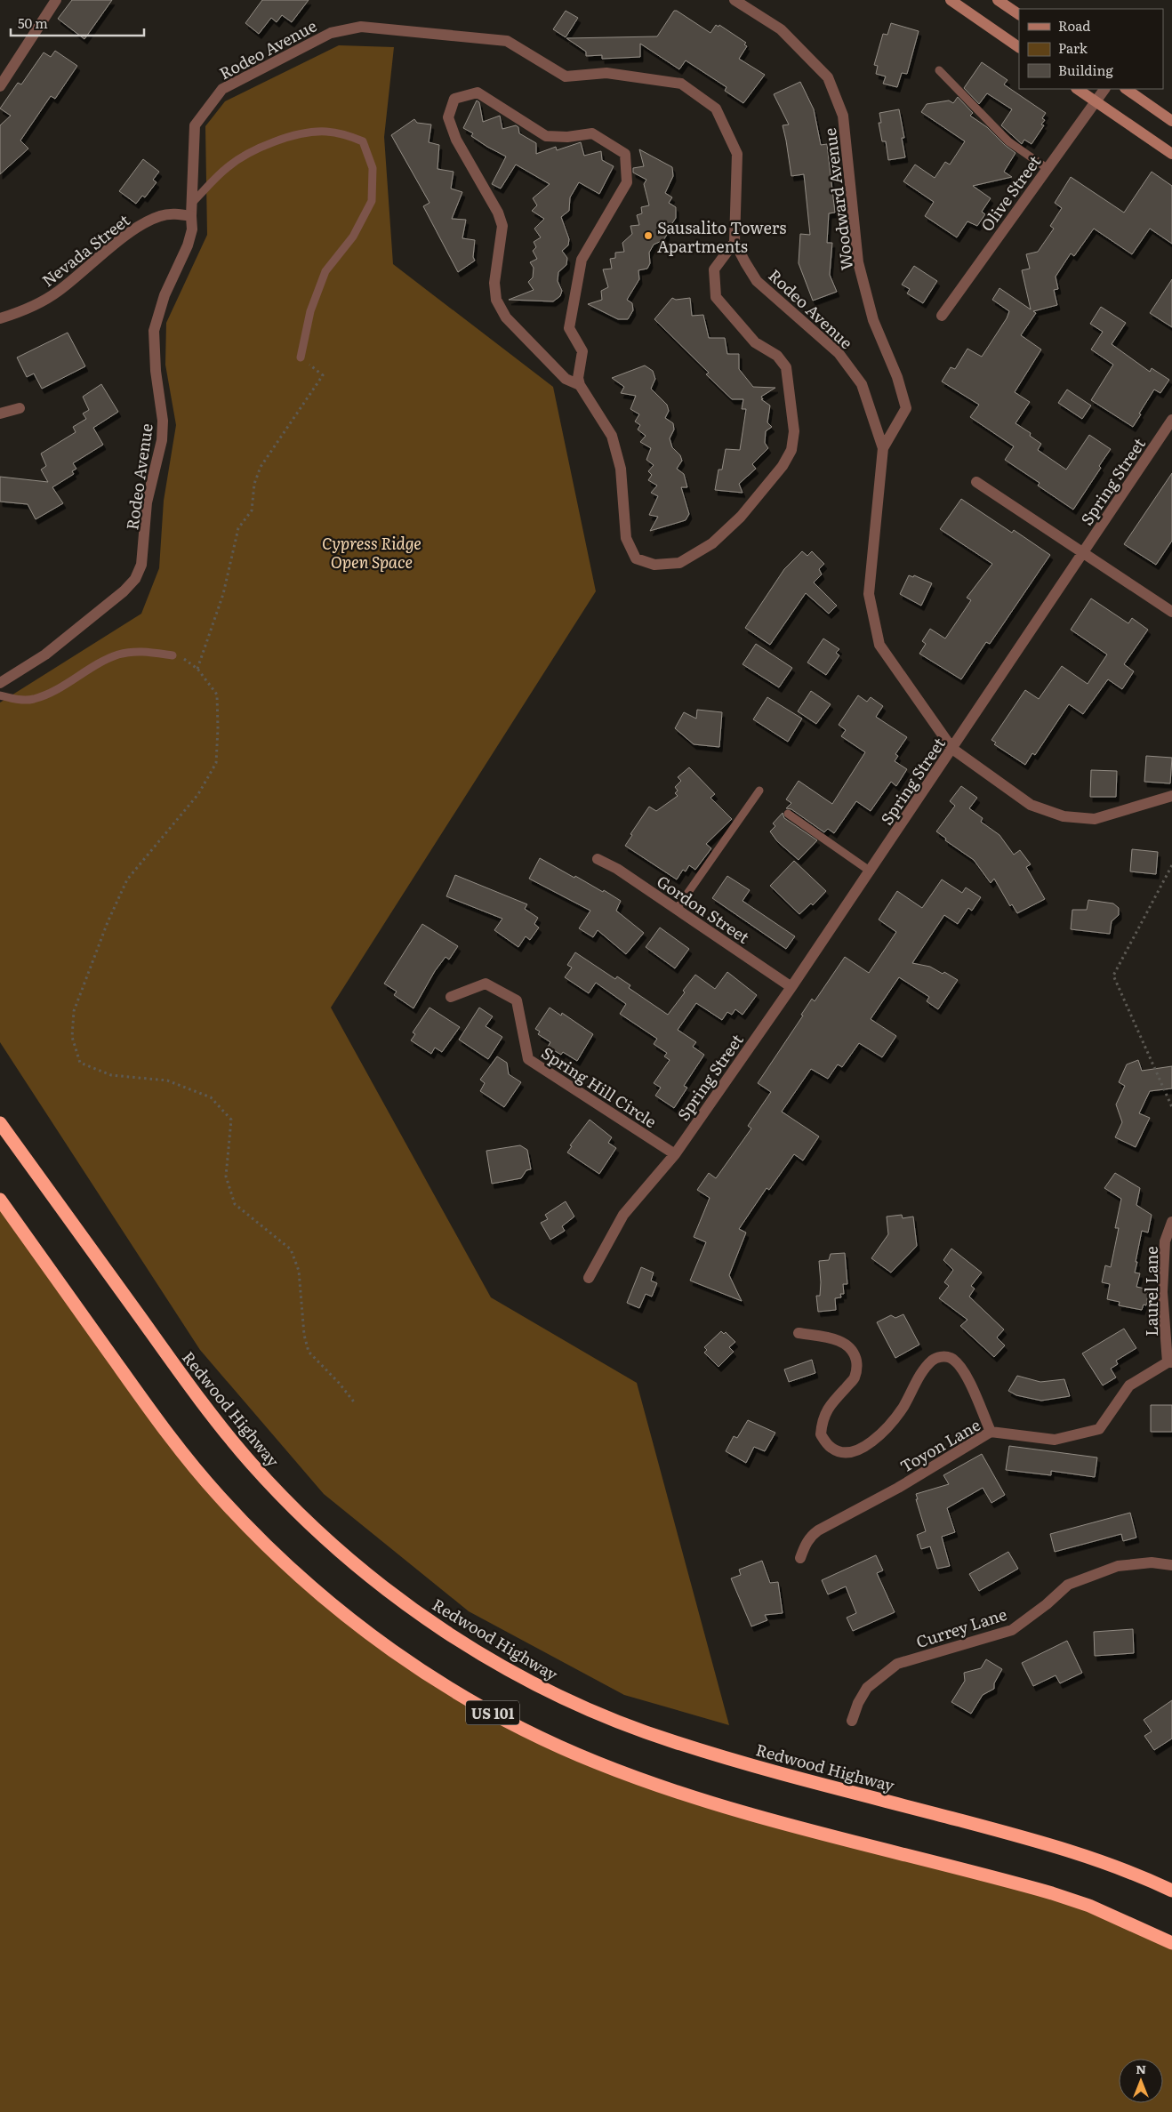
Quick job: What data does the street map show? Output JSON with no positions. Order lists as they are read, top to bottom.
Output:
{
  "streets": {
    "highway": ["Redwood Highway", "US 101"],
    "street": [
      "Rodeo Avenue",
      "Olive Street",
      "Woodward Avenue",
      "Nevada Street",
      "Spring Street",
      "Gordon Street",
      "Spring Hill Circle",
      "Laurel Lane",
      "Toyon Lane",
      "Currey Lane"
    ]
  },
  "crossings": [
    ["Rodeo Avenue", "Woodward Avenue"],
    ["Rodeo Avenue", "Nevada Street"],
    ["Woodward Avenue", "Spring Street"],
    ["Spring Street", "Gordon Street"],
    ["Spring Street", "Spring Hill Circle"],
    ["Laurel Lane", "Toyon Lane"]
  ],
  "parks": ["Cypress Ridge Open Space"],
  "places": ["Sausalito Towers Apartments"],
  "legend": ["Road", "Park", "Building"],
  "scale_bar": "50 m",
  "north": "top"
}
